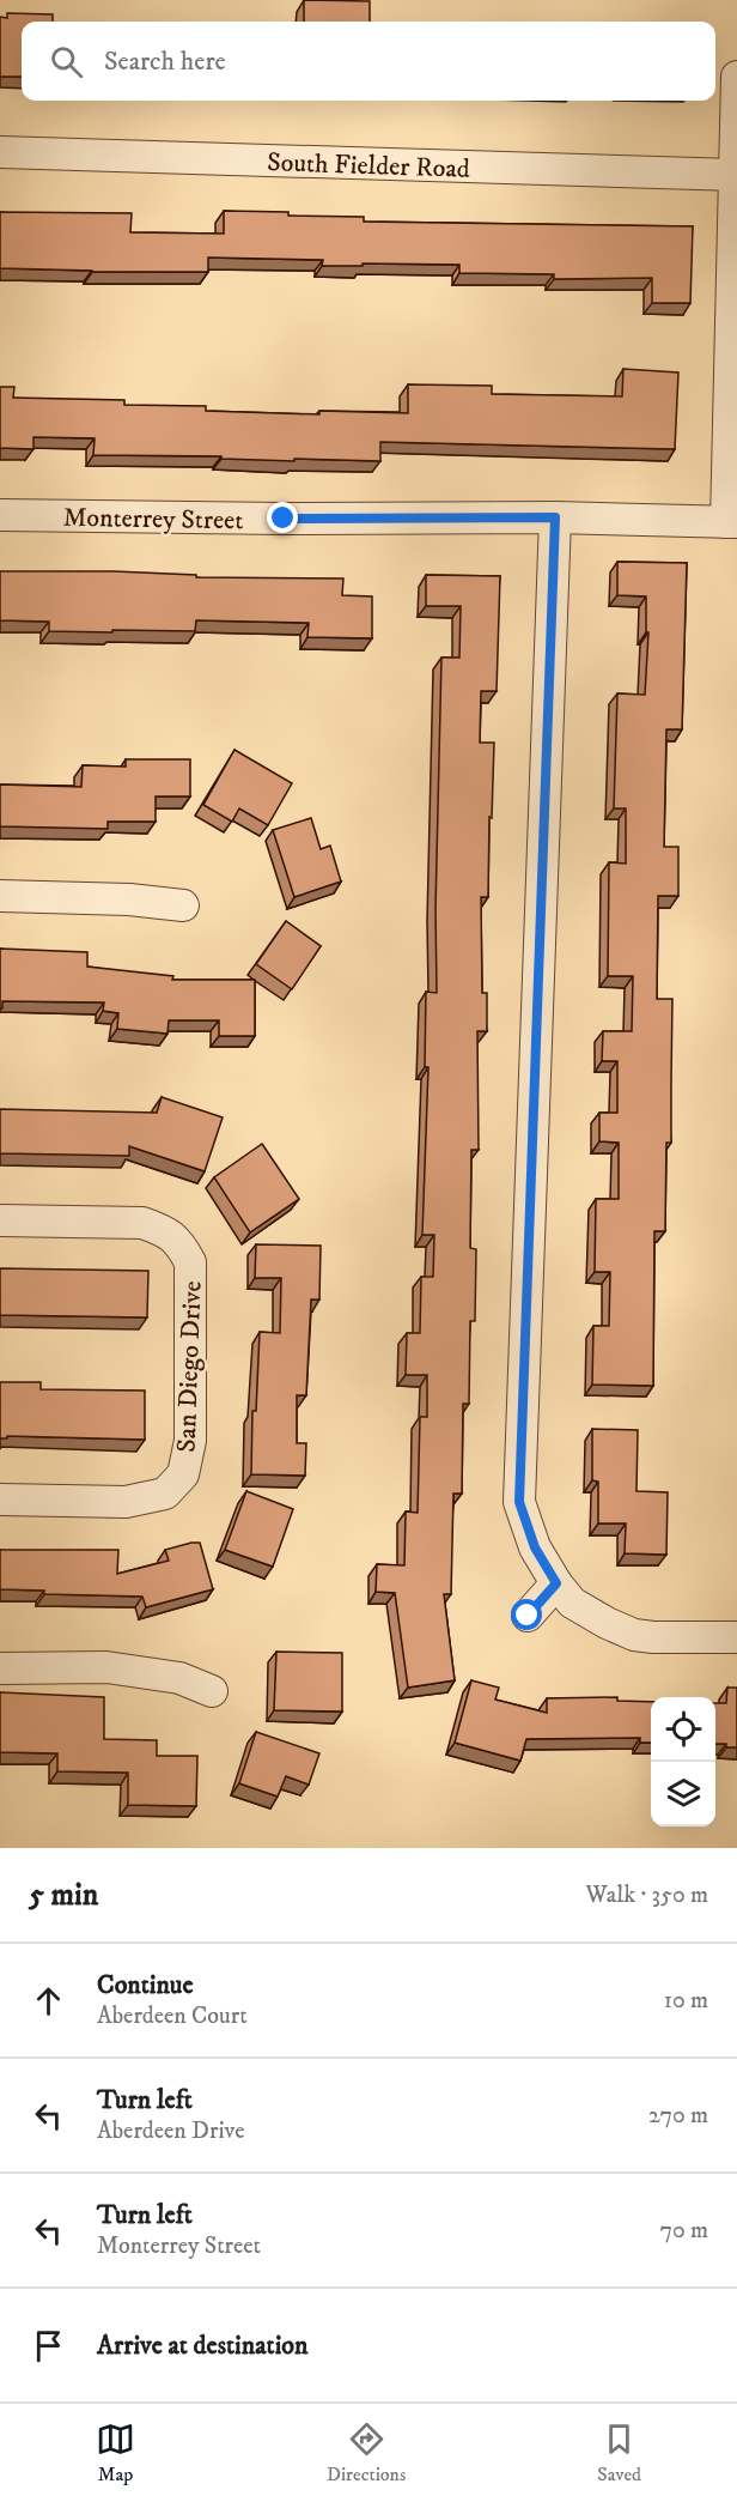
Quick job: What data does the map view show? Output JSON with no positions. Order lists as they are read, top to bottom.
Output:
{
  "streets": {
    "street": ["South Fielder Road", "Monterrey Street", "San Diego Drive"]
  },
  "page": {
    "search": "Search here",
    "heading": ["5 min", "Walk · 350 m"],
    "list": [
      ["Continue", "Aberdeen Court", "10 m"],
      ["Turn left", "Aberdeen Drive", "270 m"],
      ["Turn left", "Monterrey Street", "70 m"],
      "Arrive at destination"
    ],
    "nav": ["Map", "Directions", "Saved"]
  }
}
